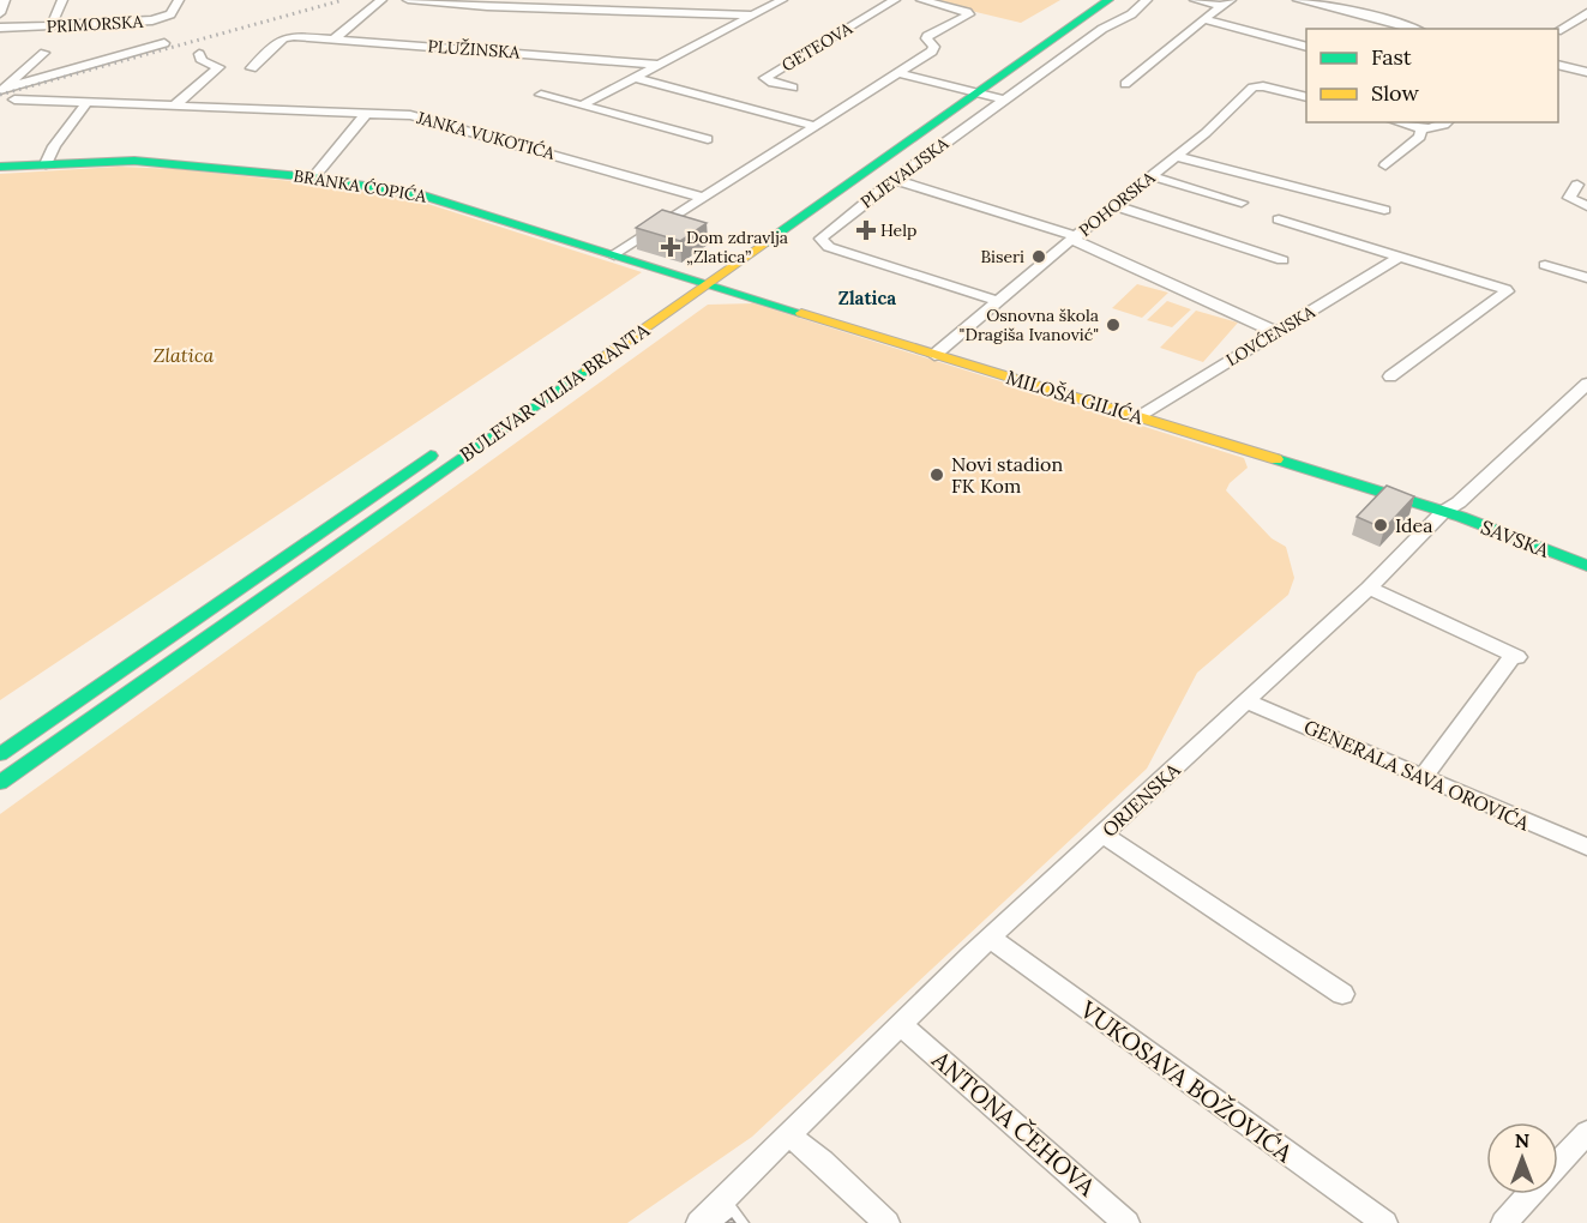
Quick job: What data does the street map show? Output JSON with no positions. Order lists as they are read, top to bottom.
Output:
{
  "streets": {
    "main road": [
      "BRANKA ĆOPIĆA",
      "BULEVAR VILIJA BRANTA",
      "MILOŠA GILIĆA",
      "SAVSKA"
    ],
    "street": [
      "PRIMORSKA",
      "GETEOVA",
      "PLUŽINSKA",
      "JANKA VUKOTIĆA",
      "PLJEVALJSKA",
      "POHORSKA",
      "LOVĆENSKA",
      "GENERALA SAVA OROVIĆA",
      "ORJENSKA",
      "VUKOSAVA BOŽOVIĆA",
      "ANTONA ČEHOVA"
    ]
  },
  "crossings": [
    ["PLJEVALJSKA", "POHORSKA"],
    ["BRANKA ĆOPIĆA", "BULEVAR VILIJA BRANTA"],
    ["BRANKA ĆOPIĆA", "MILOŠA GILIĆA"],
    ["POHORSKA", "MILOŠA GILIĆA"],
    ["LOVĆENSKA", "MILOŠA GILIĆA"],
    ["BULEVAR VILIJA BRANTA", "MILOŠA GILIĆA"],
    ["MILOŠA GILIĆA", "SAVSKA"],
    ["MILOŠA GILIĆA", "ORJENSKA"],
    ["SAVSKA", "ORJENSKA"],
    ["GENERALA SAVA OROVIĆA", "ORJENSKA"],
    ["ORJENSKA", "VUKOSAVA BOŽOVIĆA"],
    ["ORJENSKA", "ANTONA ČEHOVA"]
  ],
  "districts": ["Zlatica"],
  "parks": ["Zlatica"],
  "places": {
    "health": ["Help", "Dom zdravlja „Zlatica”"],
    "other": [
      "Biseri",
      "Osnovna škola \"Dragiša Ivanović\"",
      "Novi stadion FK Kom",
      "Idea"
    ]
  },
  "legend": ["Fast", "Slow"],
  "north": "top"
}
